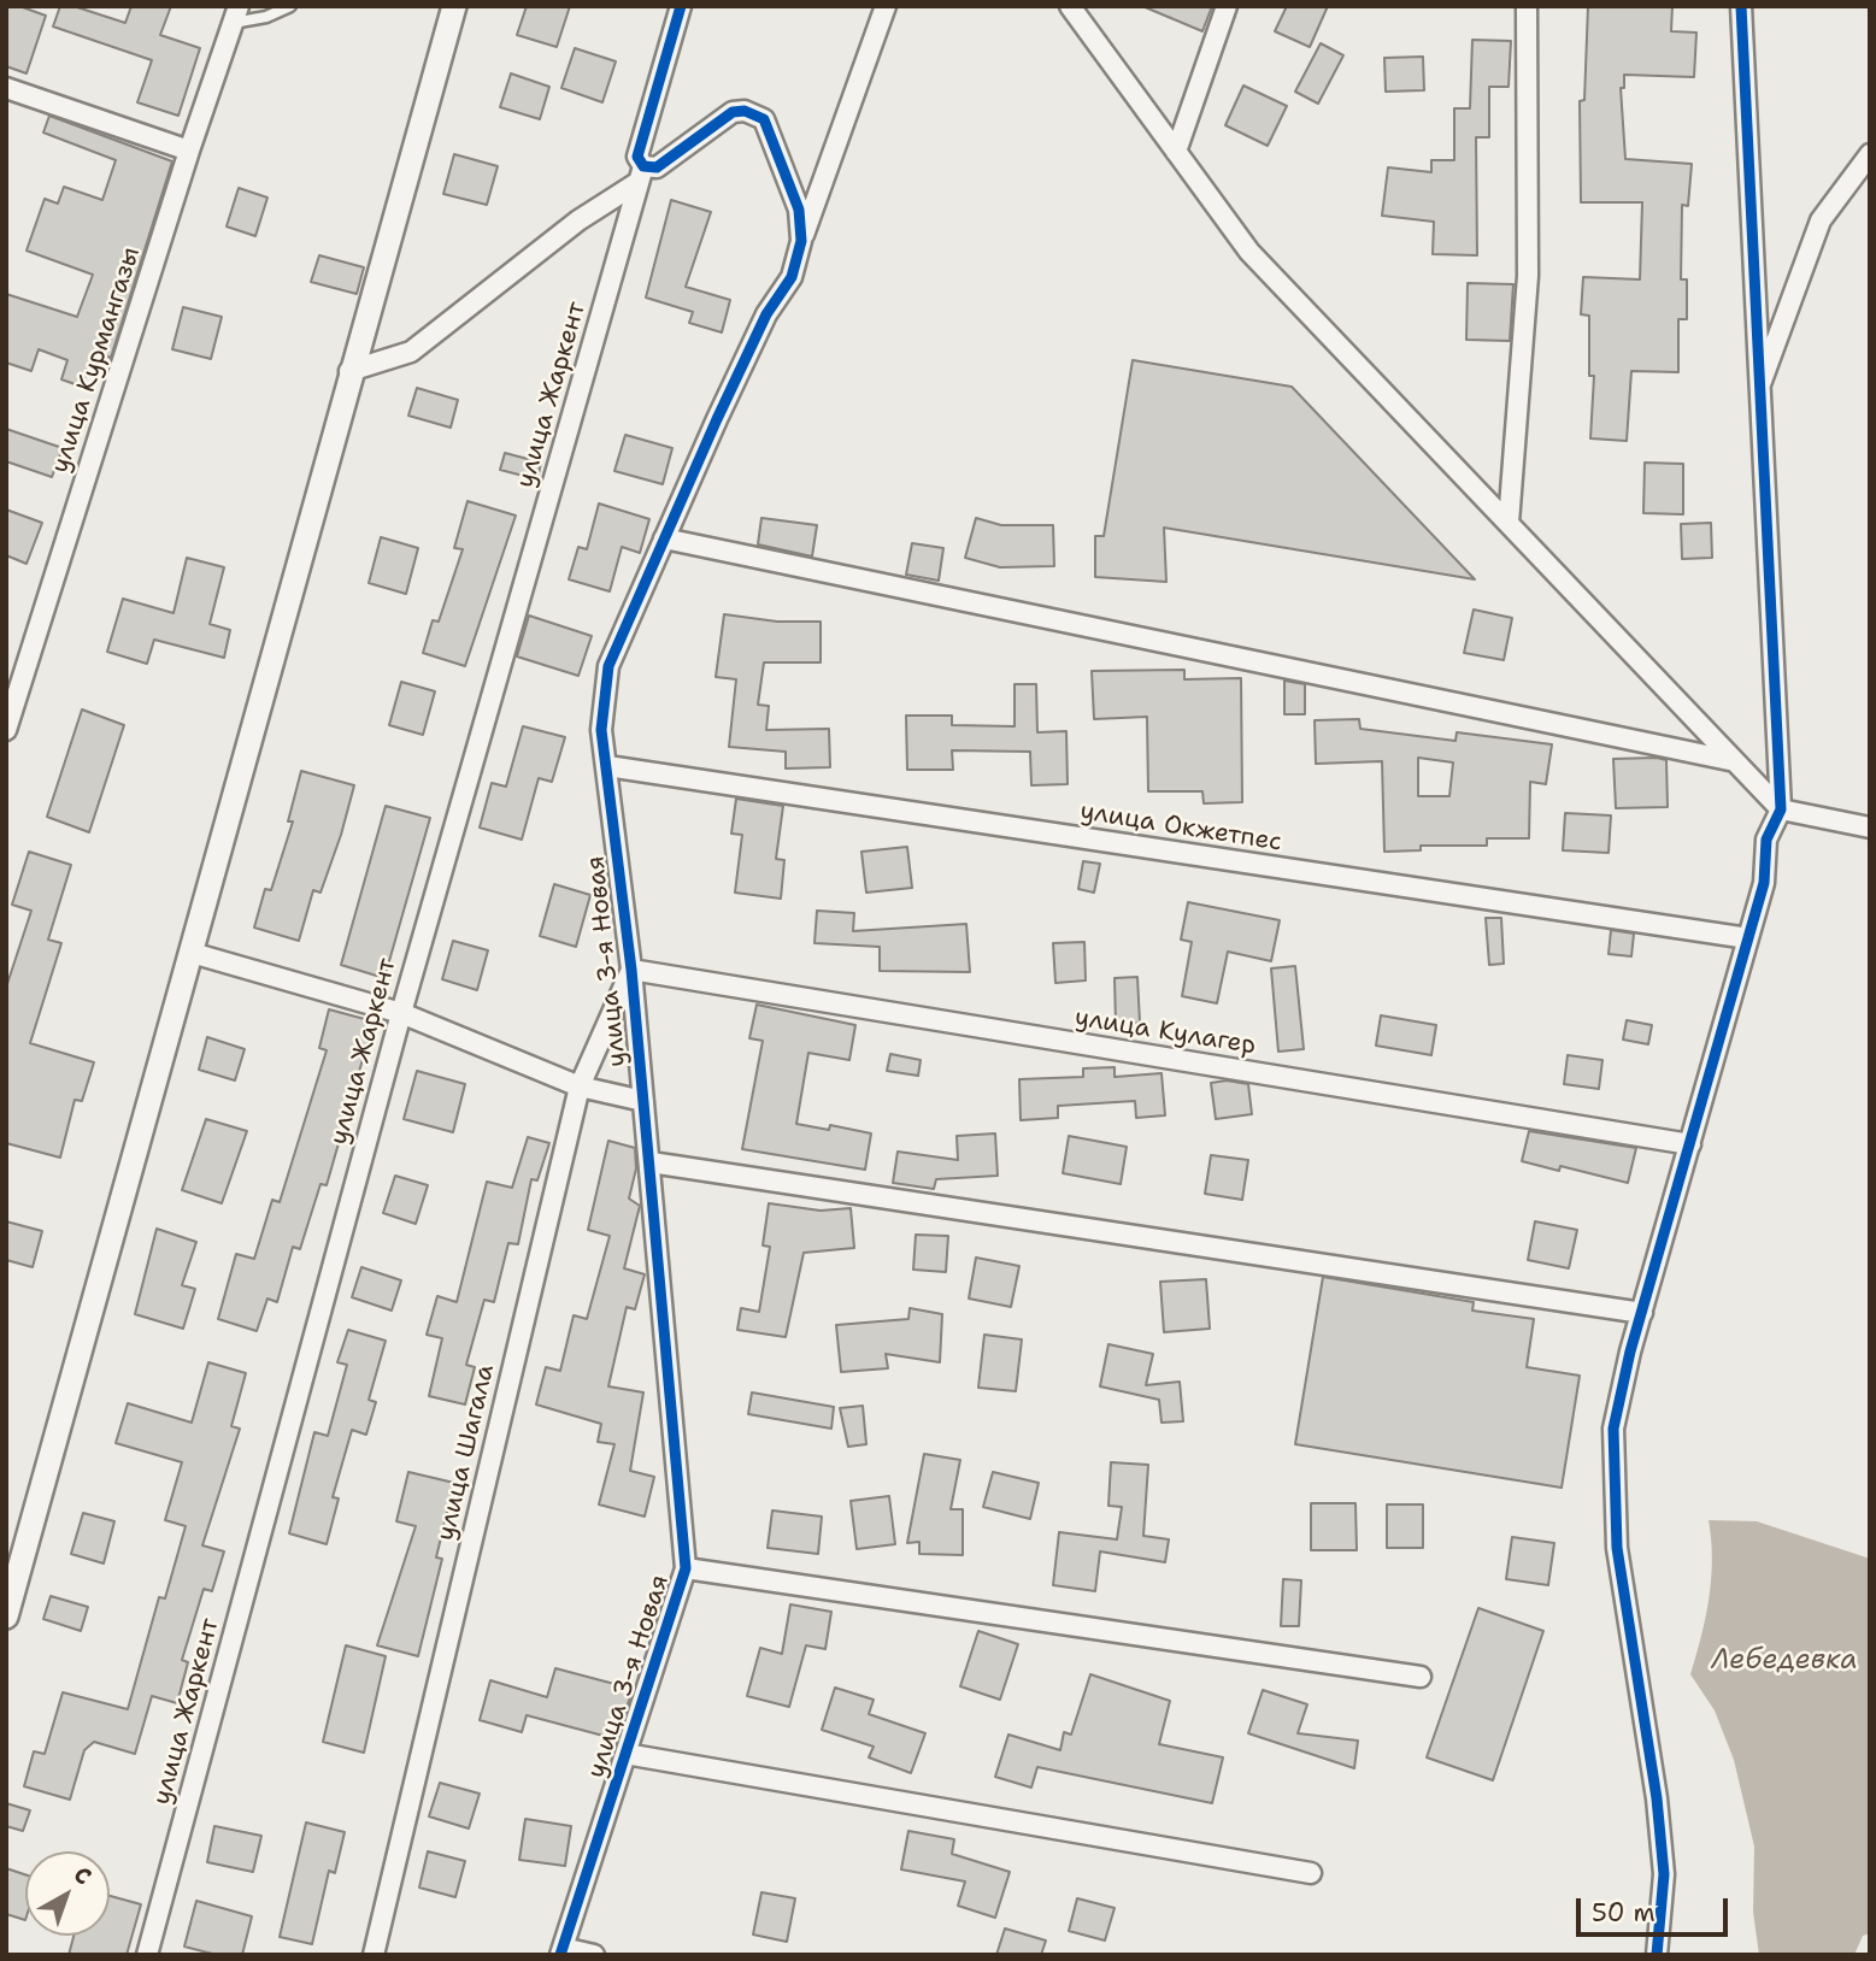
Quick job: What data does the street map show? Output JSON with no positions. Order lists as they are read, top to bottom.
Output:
{
  "streets": {
    "street": [
      "улица Курмангазы",
      "улица Жаркент",
      "улица Окжетпес",
      "улица 3-я Новая",
      "улица Кулагер",
      "улица Шагала"
    ]
  },
  "crossings": [
    ["улица Жаркент", "улица 3-я Новая"],
    ["улица Окжетпес", "улица 3-я Новая"],
    ["улица 3-я Новая", "улица Кулагер"],
    ["улица 3-я Новая", "улица Шагала"],
    ["улица Кулагер", "улица Шагала"]
  ],
  "water": ["Лебедевка"],
  "scale_bar": "50 m",
  "north": "top right"
}
